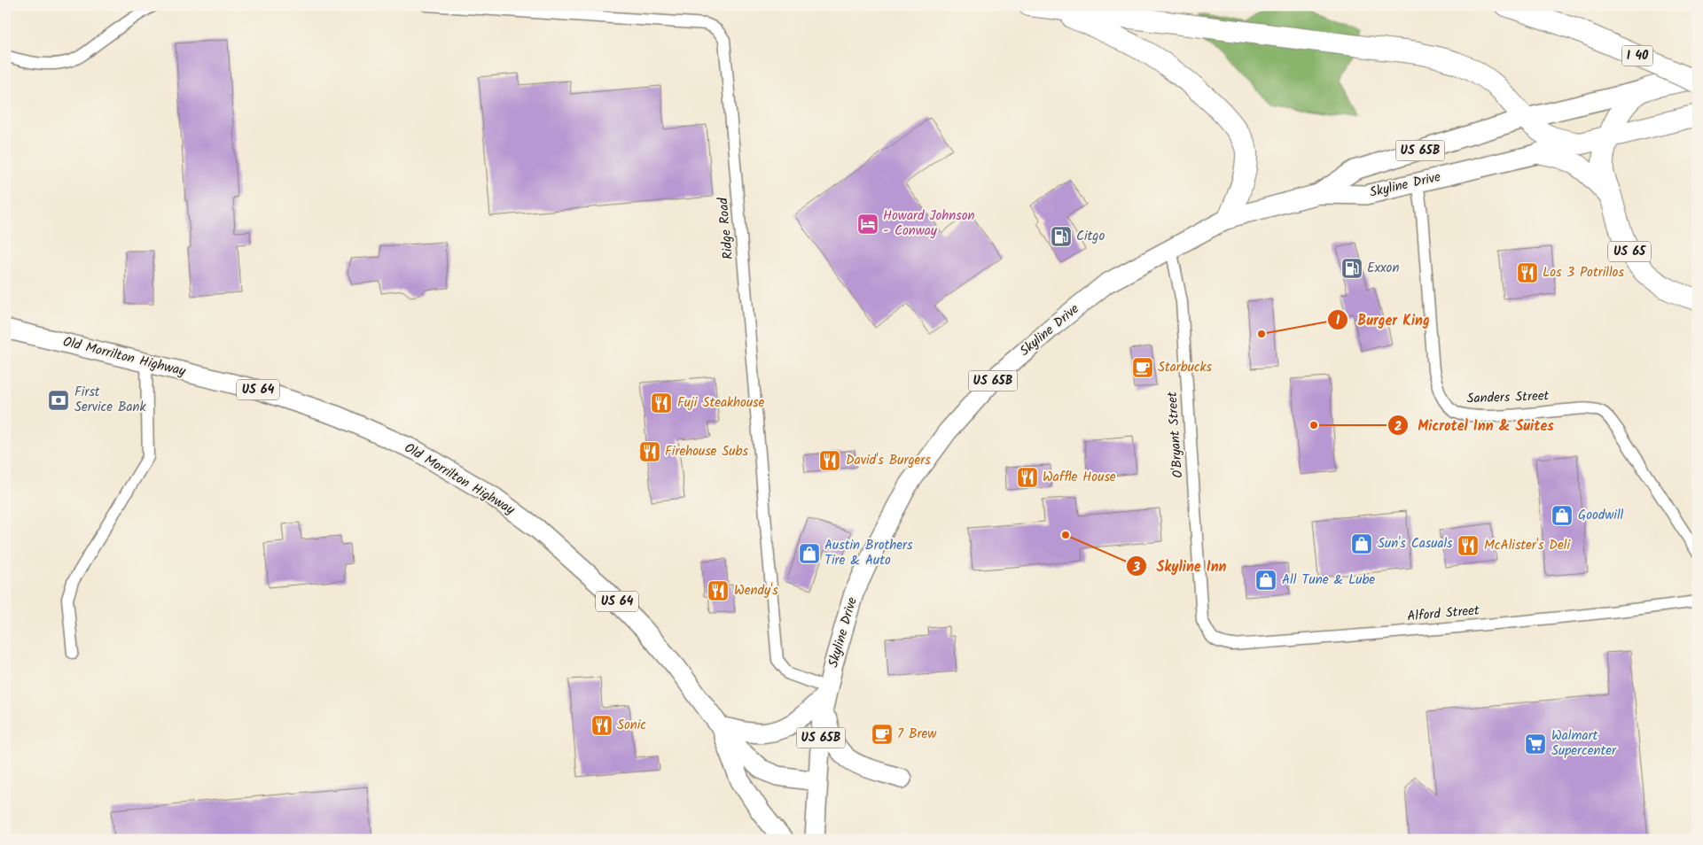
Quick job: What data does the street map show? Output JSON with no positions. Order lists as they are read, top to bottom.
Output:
{
  "streets": {
    "highway": [
      "I 40",
      "US 65B",
      "Skyline Drive",
      "US 65"
    ],
    "main road": ["Old Morrilton Highway", "US 64"],
    "street": [
      "Ridge Road",
      "Sanders Street",
      "O'Bryant Street",
      "Alford Street"
    ]
  },
  "crossings": [
    ["Skyline Drive", "Ridge Road"],
    ["Skyline Drive", "US 65"],
    ["Skyline Drive", "Old Morrilton Highway"],
    ["Skyline Drive", "Sanders Street"],
    ["Skyline Drive", "O'Bryant Street"],
    ["Old Morrilton Highway", "US 64"],
    ["O'Bryant Street", "Alford Street"]
  ],
  "places": {
    "hotel": ["Howard Johnson - Conway"],
    "fuel station": ["Citgo", "Exxon"],
    "restaurant": [
      "Los 3 Potrillos",
      "Fuji Steakhouse",
      "Firehouse Subs",
      "David's Burgers",
      "Waffle House",
      "McAlister's Deli",
      "Wendy's",
      "Sonic"
    ],
    "other": ["Burger King", "Microtel Inn & Suites", "Skyline Inn"],
    "cafe": ["Starbucks", "7 Brew"],
    "bank": ["First Service Bank"],
    "shop": [
      "Goodwill",
      "Sun's Casuals",
      "Austin Brothers Tire & Auto",
      "All Tune & Lube"
    ],
    "supermarket": ["Walmart Supercenter"]
  }
}
